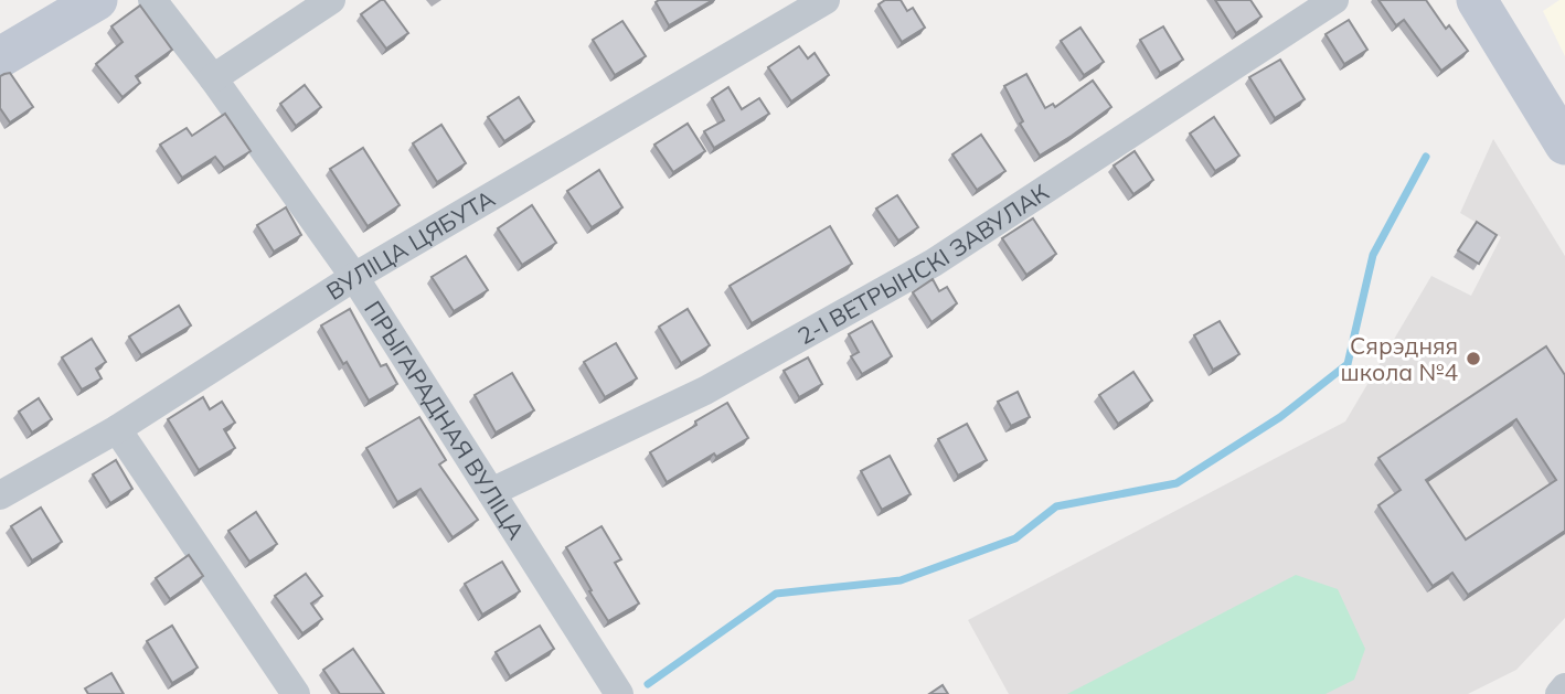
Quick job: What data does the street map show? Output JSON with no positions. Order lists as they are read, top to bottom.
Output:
{
  "streets": {
    "street": ["ВУЛІЦА ЦЯБУТА", "2-І ВЕТРЫНСКІ ЗАВУЛАК", "ПРЫГАРАДНАЯ ВУЛІЦА"]
  },
  "crossings": [
    ["ВУЛІЦА ЦЯБУТА", "ПРЫГАРАДНАЯ ВУЛІЦА"],
    ["2-І ВЕТРЫНСКІ ЗАВУЛАК", "ПРЫГАРАДНАЯ ВУЛІЦА"]
  ],
  "places": ["Сярэдняя школа №4"]
}
